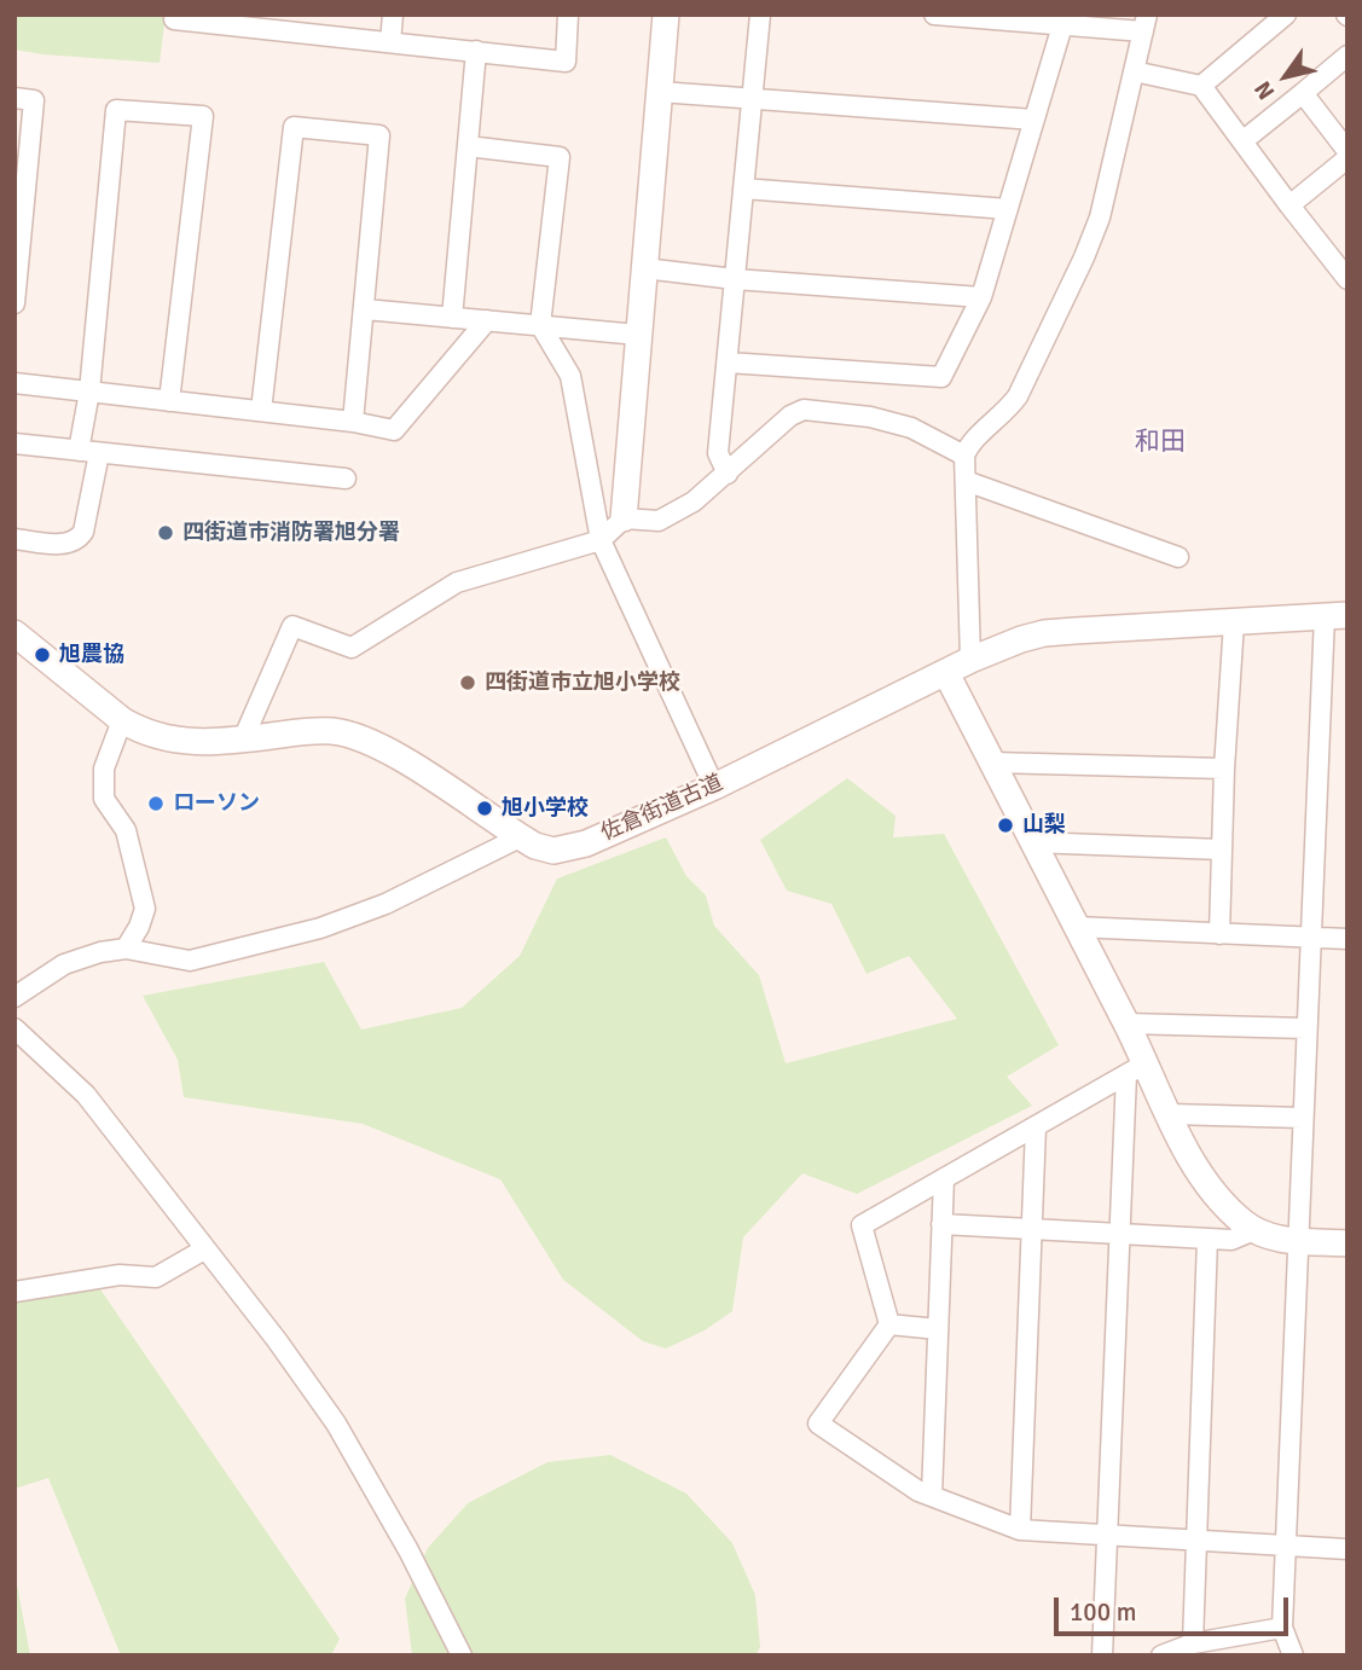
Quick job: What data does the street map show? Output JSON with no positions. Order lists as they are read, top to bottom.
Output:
{
  "streets": {
    "street": ["佐倉街道古道"]
  },
  "districts": ["和田"],
  "places": [
    "四街道市消防署旭分署",
    "旭農協",
    "四街道市立旭小学校",
    "ローソン",
    "旭小学校",
    "山梨"
  ],
  "scale_bar": "100 m",
  "north": "bottom left"
}
